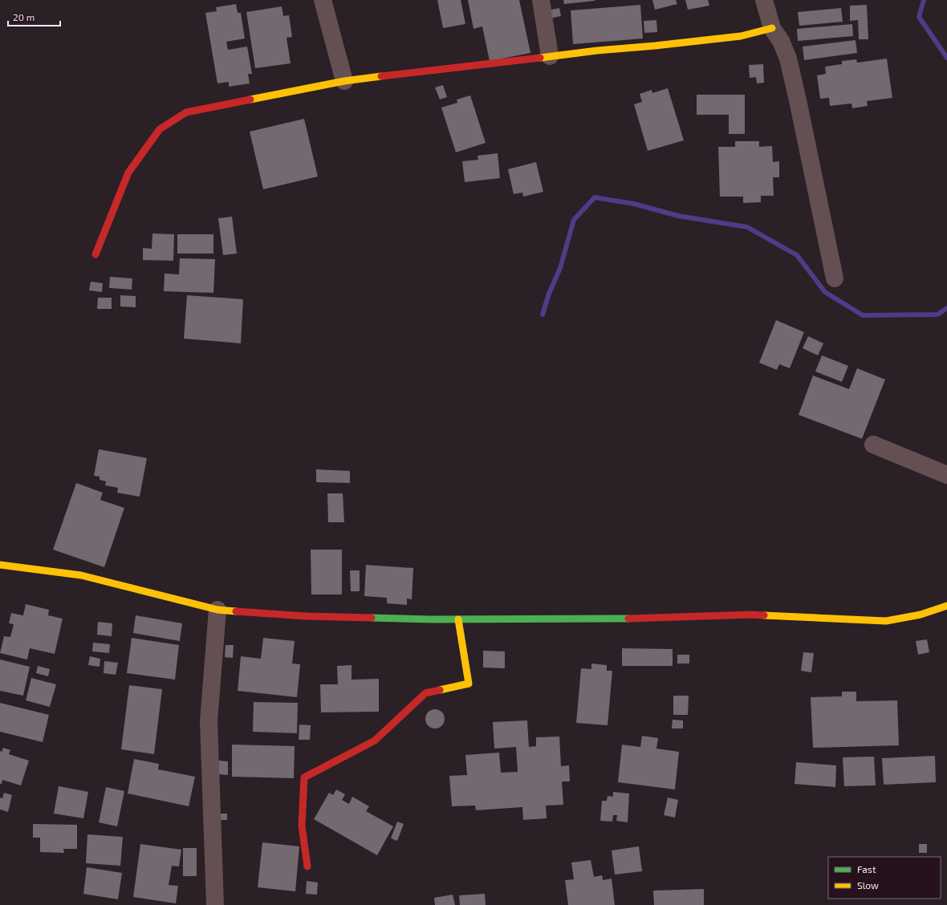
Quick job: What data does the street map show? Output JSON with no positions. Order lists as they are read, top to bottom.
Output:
{
  "legend": ["Fast", "Slow"],
  "scale_bar": "20 m"
}
